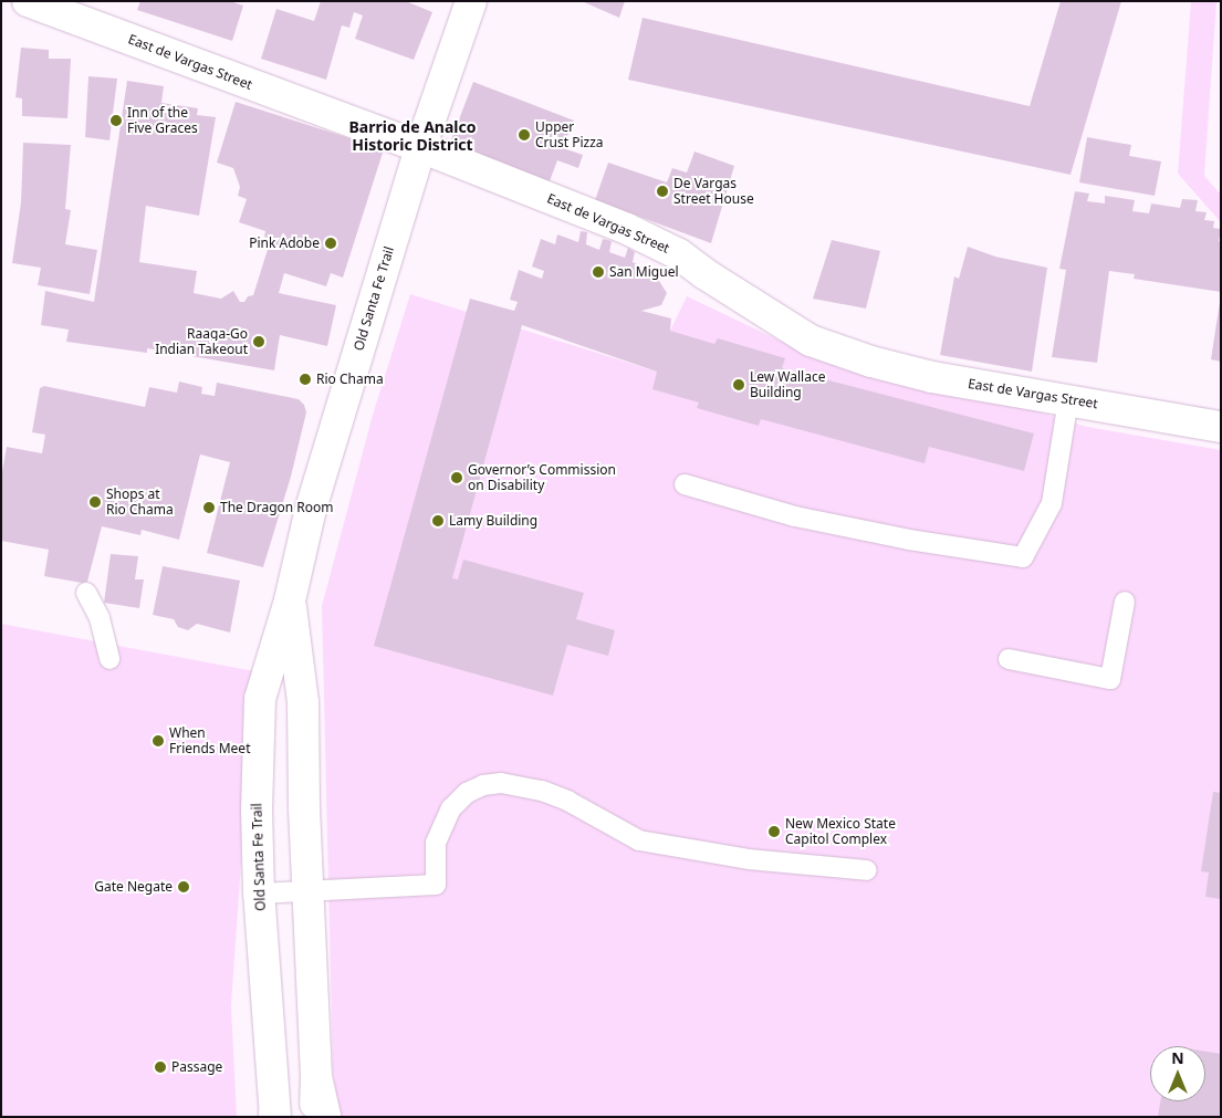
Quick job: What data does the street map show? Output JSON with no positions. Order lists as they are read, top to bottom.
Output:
{
  "streets": {
    "street": ["East de Vargas Street", "Old Santa Fe Trail"]
  },
  "crossings": [
    ["East de Vargas Street", "Old Santa Fe Trail"]
  ],
  "districts": ["Barrio de Analco Historic District"],
  "places": [
    "Inn of the Five Graces",
    "Upper Crust Pizza",
    "De Vargas Street House",
    "Pink Adobe",
    "San Miguel",
    "Raaga-Go Indian Takeout",
    "Rio Chama",
    "Lew Wallace Building",
    "Governor’s Commission on Disability",
    "Shops at Rio Chama",
    "The Dragon Room",
    "Lamy Building",
    "When Friends Meet",
    "New Mexico State Capitol Complex",
    "Gate Negate",
    "Passage"
  ],
  "north": "top"
}
